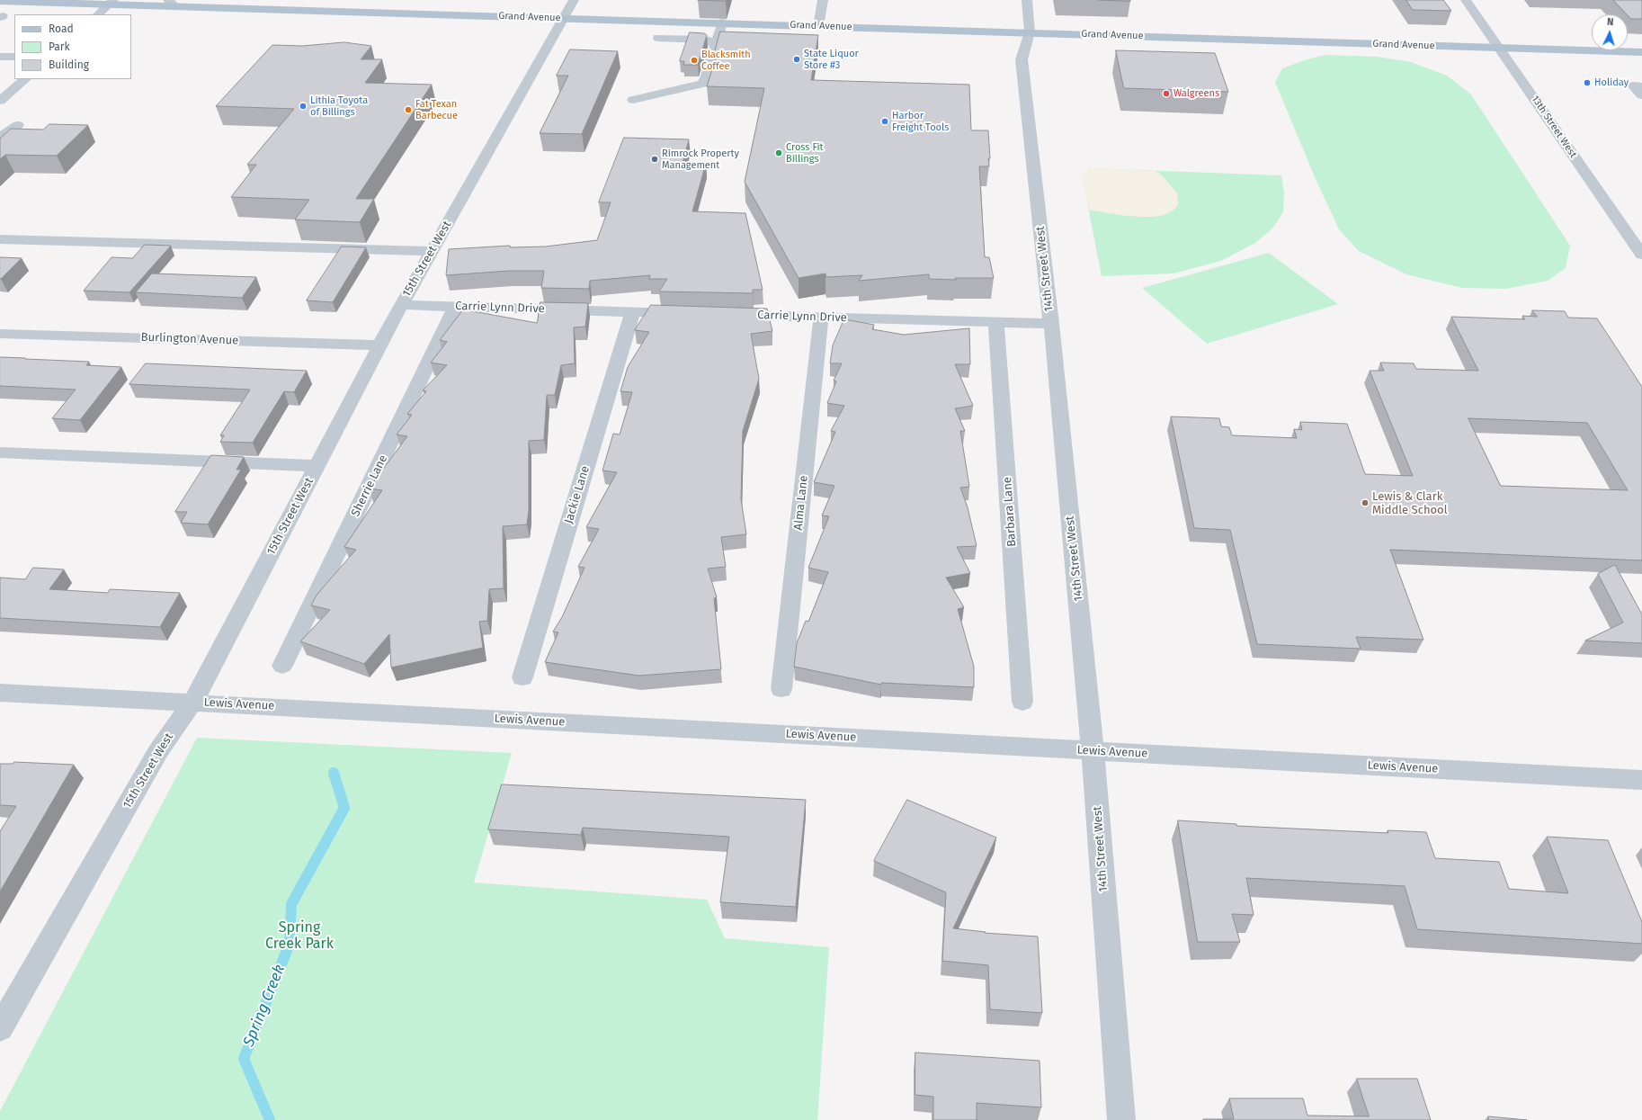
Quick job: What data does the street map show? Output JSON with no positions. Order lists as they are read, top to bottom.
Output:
{
  "streets": {
    "main road": ["Grand Avenue"],
    "street": [
      "13th Street West",
      "15th Street West",
      "14th Street West",
      "Carrie Lynn Drive",
      "Burlington Avenue",
      "Sherrie Lane",
      "Jackie Lane",
      "Alma Lane",
      "Barbara Lane",
      "Lewis Avenue"
    ]
  },
  "crossings": [
    ["Grand Avenue", "13th Street West"],
    ["Grand Avenue", "15th Street West"],
    ["Grand Avenue", "14th Street West"],
    ["15th Street West", "Carrie Lynn Drive"],
    ["15th Street West", "Burlington Avenue"],
    ["15th Street West", "Lewis Avenue"],
    ["14th Street West", "Carrie Lynn Drive"],
    ["14th Street West", "Lewis Avenue"],
    ["Carrie Lynn Drive", "Sherrie Lane"],
    ["Carrie Lynn Drive", "Jackie Lane"],
    ["Carrie Lynn Drive", "Alma Lane"],
    ["Carrie Lynn Drive", "Barbara Lane"]
  ],
  "water": ["Spring Creek"],
  "parks": ["Spring Creek Park"],
  "places": [
    "State Liquor Store #3",
    "Blacksmith Coffee",
    "Holiday",
    "Walgreens",
    "Lithia Toyota of Billings",
    "Fat Texan Barbecue",
    "Harbor Freight Tools",
    "Cross Fit Billings",
    "Rimrock Property Management",
    "Lewis & Clark Middle School"
  ],
  "legend": ["Road", "Park", "Building"],
  "north": "top"
}
